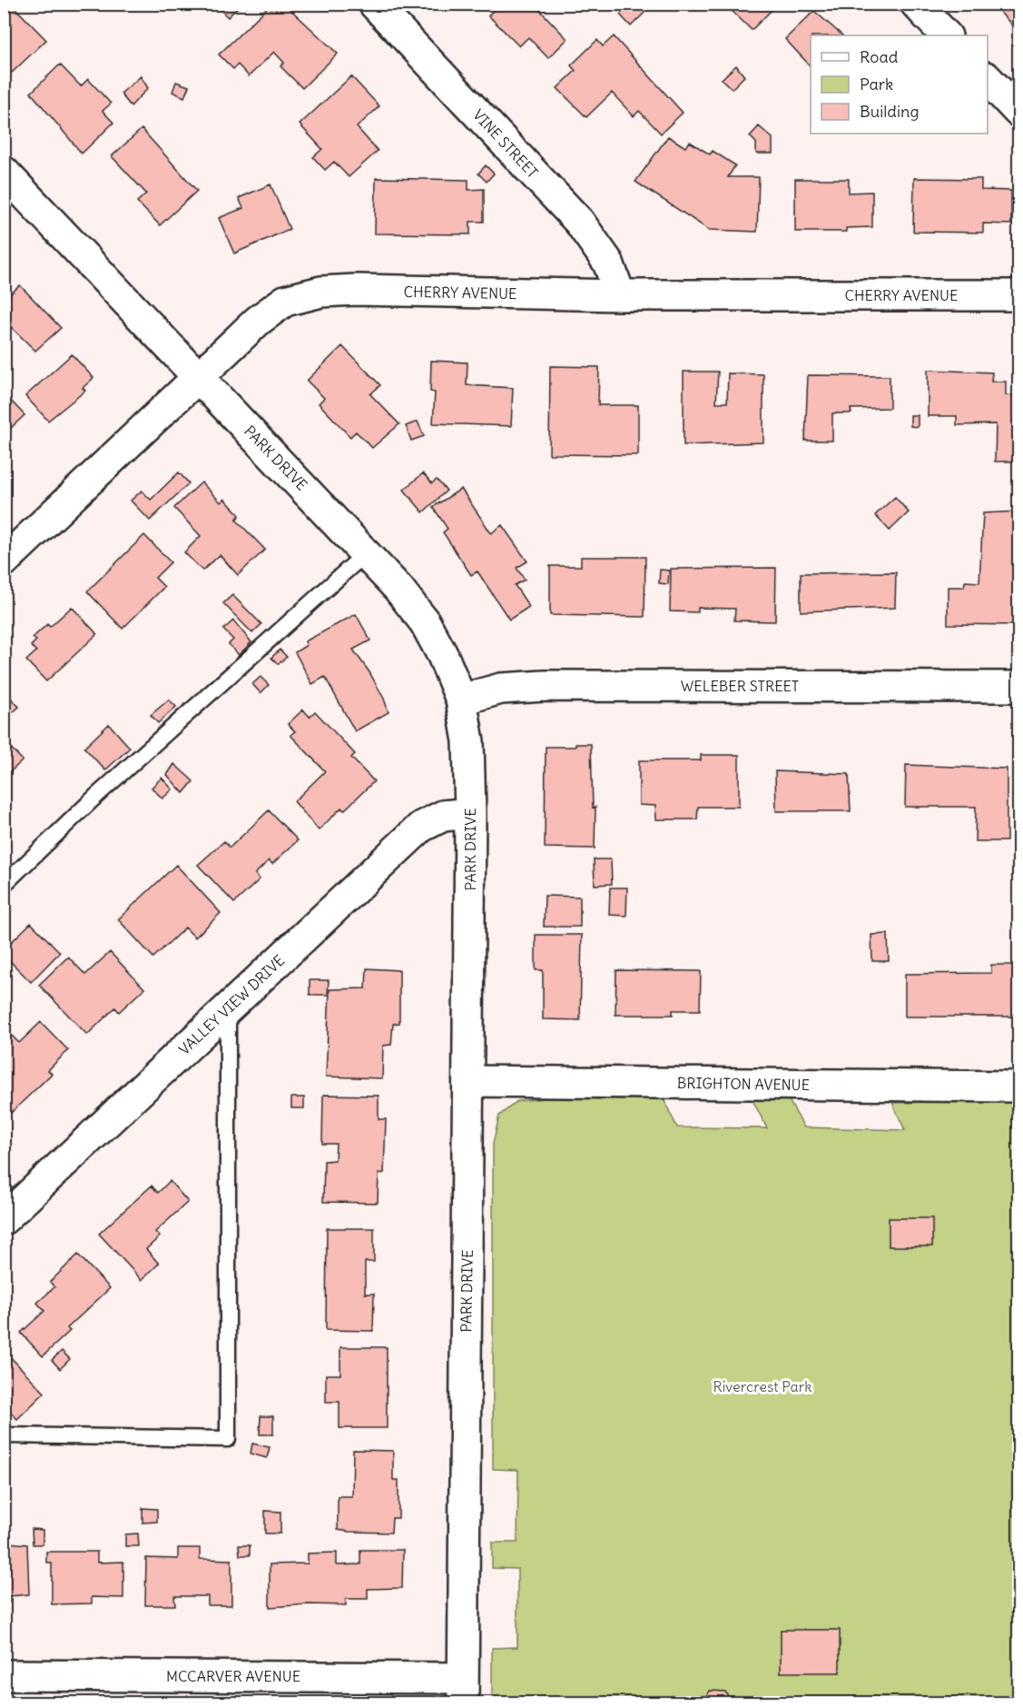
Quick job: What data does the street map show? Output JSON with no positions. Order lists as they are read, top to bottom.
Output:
{
  "streets": {
    "street": [
      "VINE STREET",
      "CHERRY AVENUE",
      "PARK DRIVE",
      "WELEBER STREET",
      "VALLEY VIEW DRIVE",
      "BRIGHTON AVENUE",
      "MCCARVER AVENUE"
    ]
  },
  "crossings": [
    ["VINE STREET", "CHERRY AVENUE"],
    ["CHERRY AVENUE", "PARK DRIVE"],
    ["PARK DRIVE", "WELEBER STREET"],
    ["PARK DRIVE", "VALLEY VIEW DRIVE"],
    ["PARK DRIVE", "BRIGHTON AVENUE"],
    ["PARK DRIVE", "MCCARVER AVENUE"]
  ],
  "parks": ["Rivercrest Park"],
  "legend": ["Road", "Park", "Building"]
}
